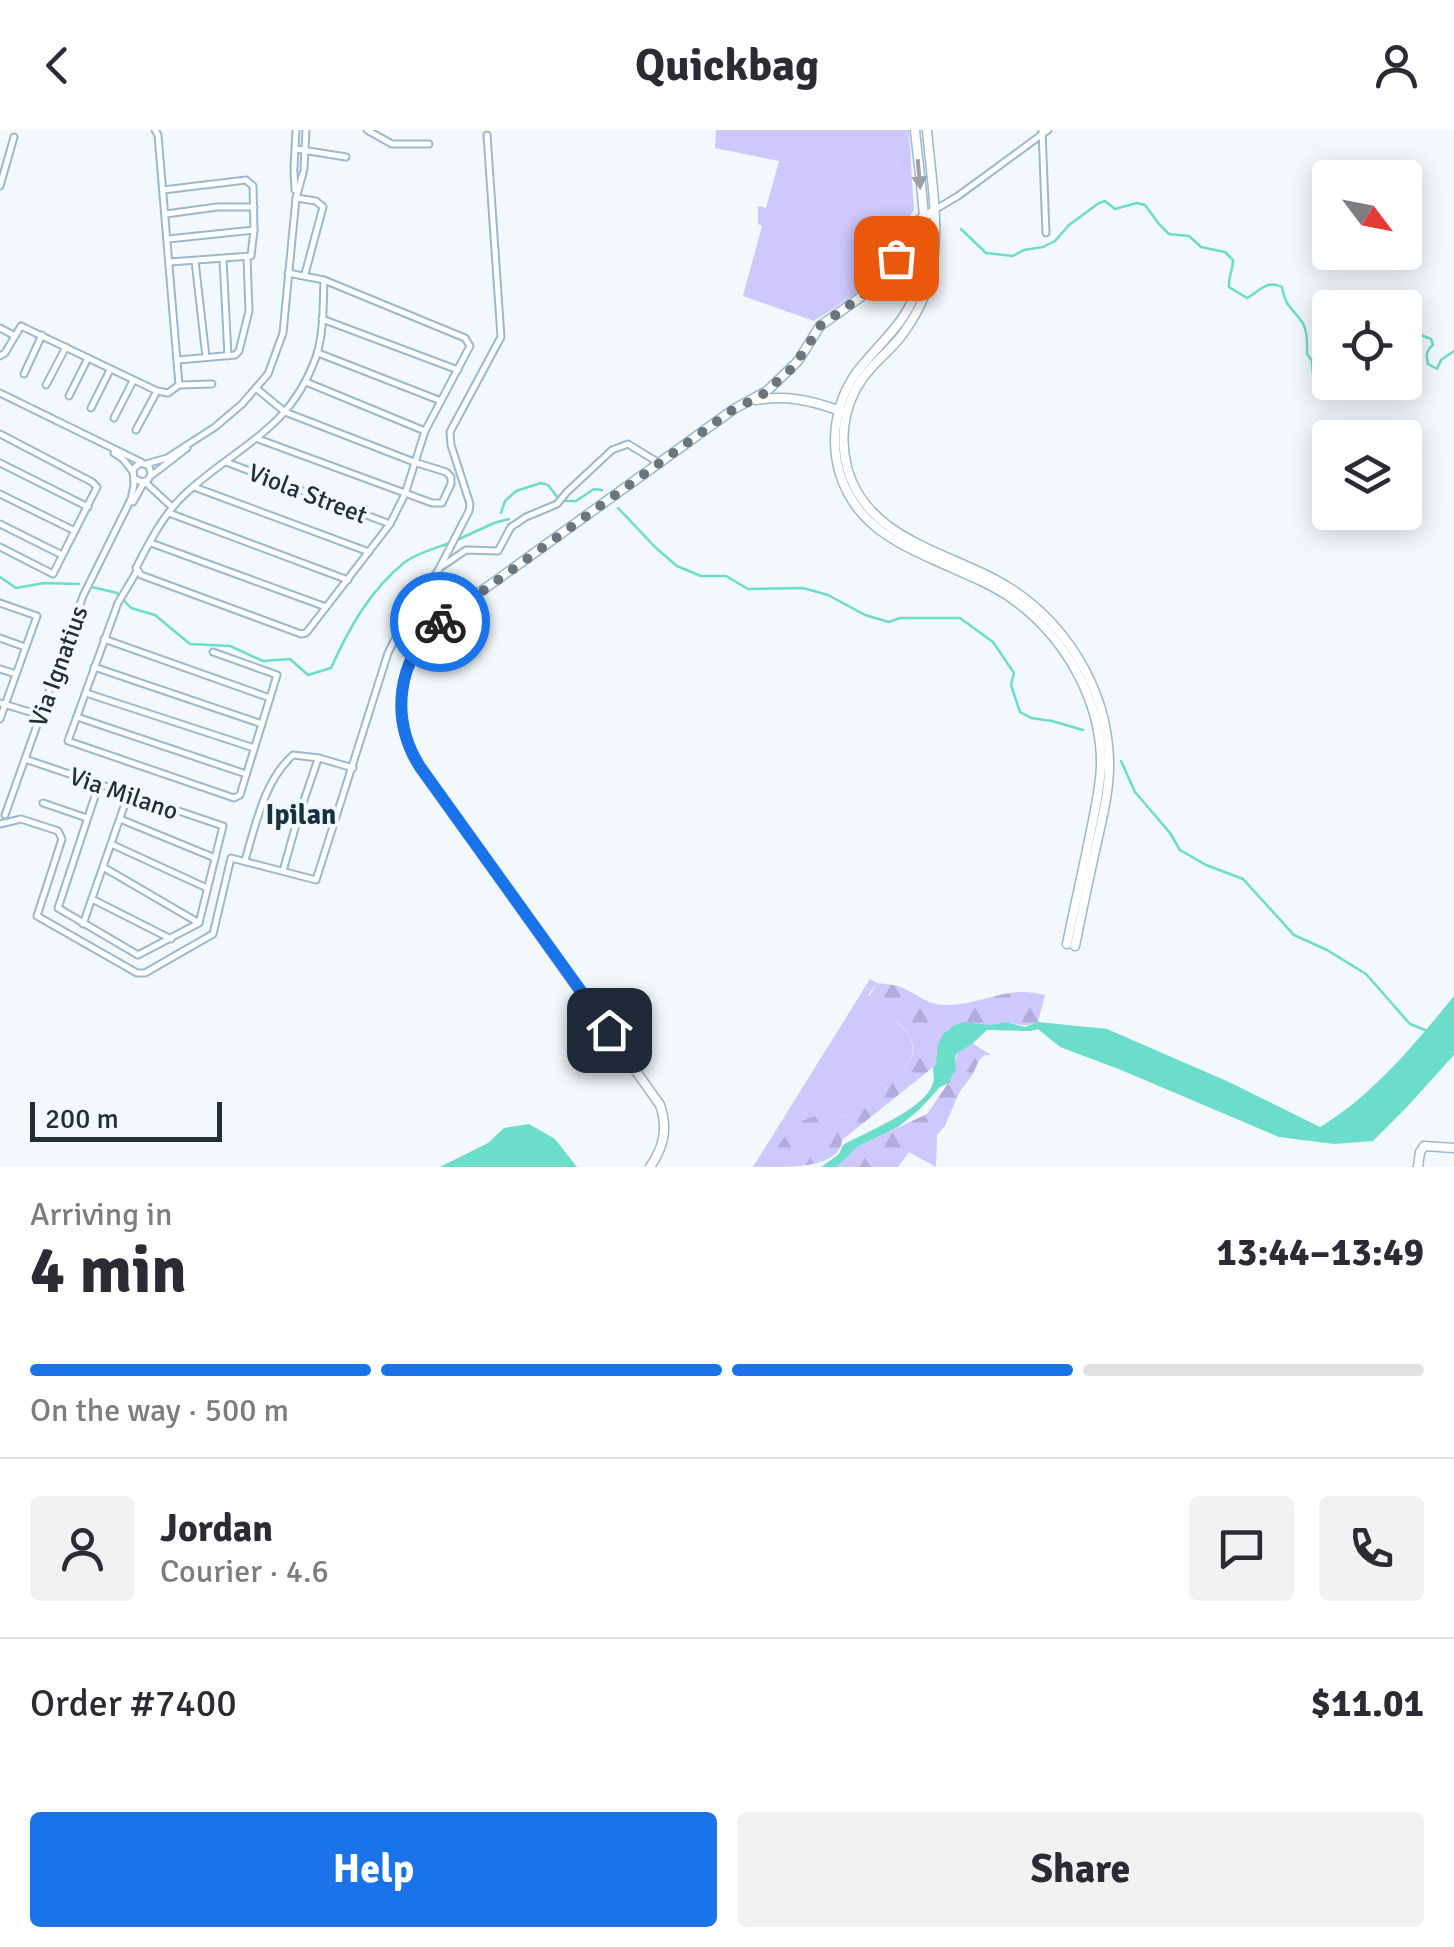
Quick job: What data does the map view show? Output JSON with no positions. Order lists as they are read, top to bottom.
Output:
{
  "streets": {
    "street": ["Viola Street", "Via Ignatius", "Via Milano"]
  },
  "crossings": [
    ["Via Ignatius", "Via Milano"]
  ],
  "districts": ["Ipilan"],
  "scale_bar": "200 m",
  "north": "bottom right",
  "page": {
    "header": "Quickbag",
    "scale": "200 m",
    "heading": ["4 min", "Arriving in", "13:44–13:49"],
    "panel": [
      "Jordan",
      "Courier · 4.6",
      "Order #7400",
      "$11.01"
    ],
    "bar": "On the way · 500 m",
    "buttons": ["Help", "Share"]
  }
}
